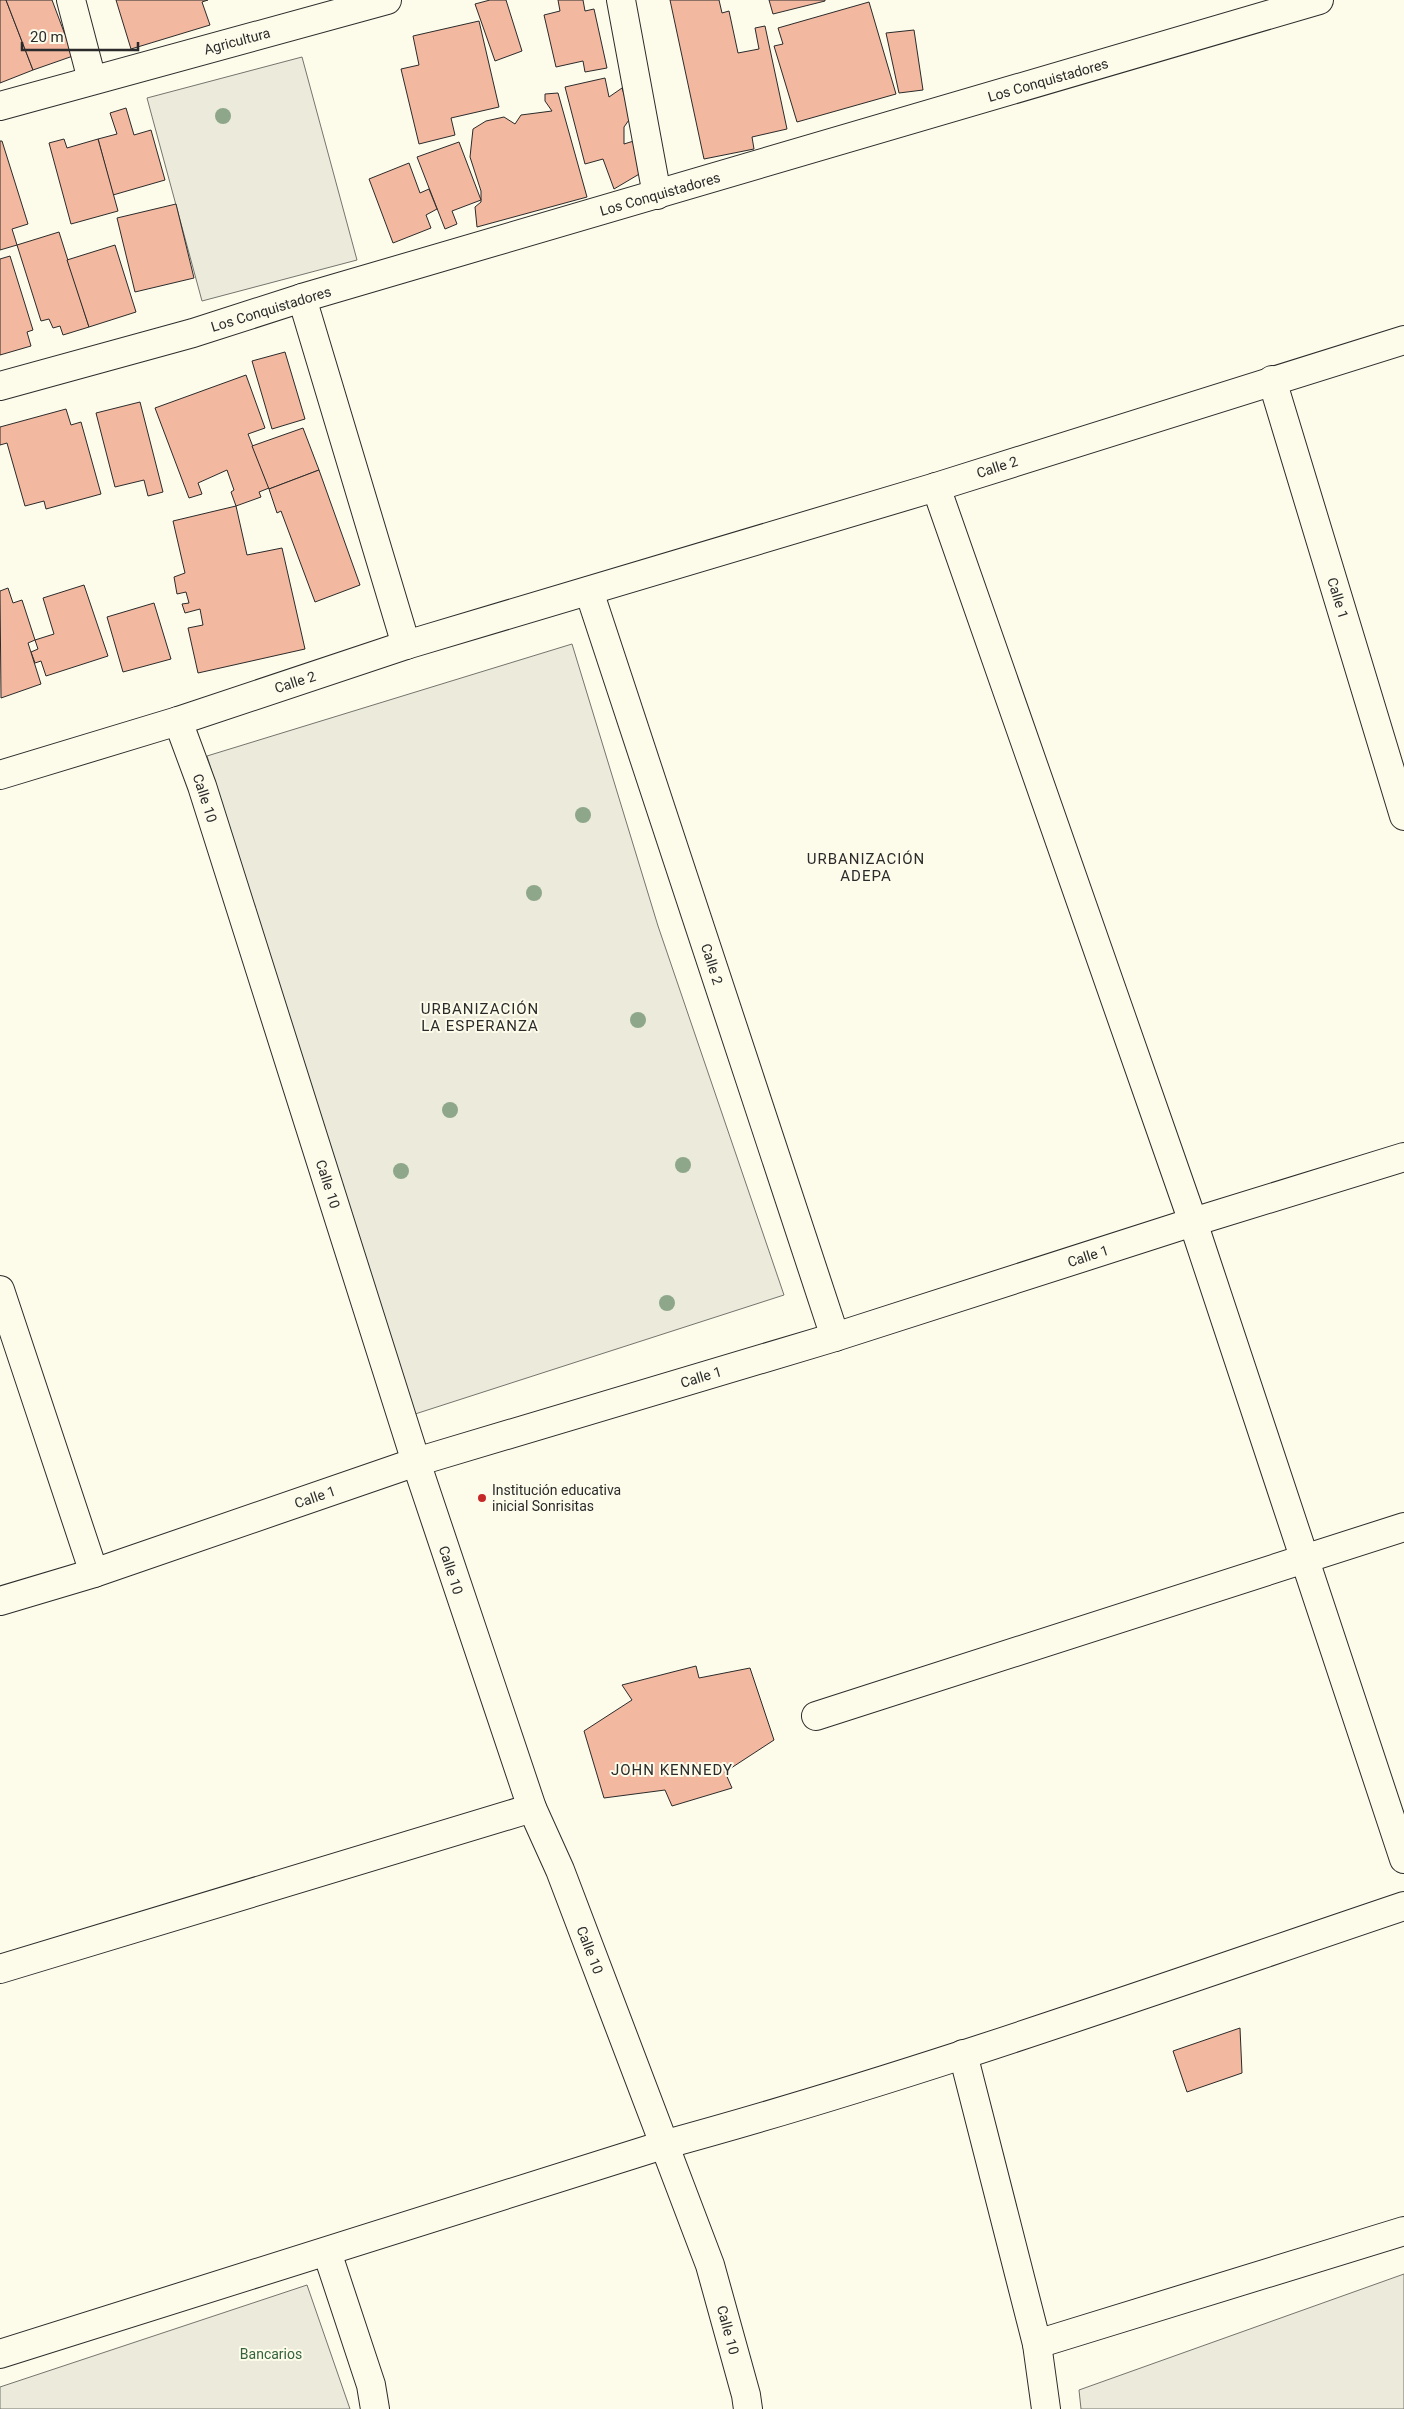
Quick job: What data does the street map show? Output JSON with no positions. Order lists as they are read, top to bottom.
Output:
{
  "streets": {
    "street": [
      "Agricultura",
      "Los Conquistadores",
      "Calle 2",
      "Calle 1",
      "Calle 10"
    ]
  },
  "crossings": [
    ["Calle 2", "Calle 1"],
    ["Calle 2", "Calle 10"],
    ["Calle 1", "Calle 10"]
  ],
  "districts": ["URBANIZACIÓN ADEPA", "URBANIZACIÓN LA ESPERANZA", "JOHN KENNEDY"],
  "parks": ["Bancarios"],
  "places": ["Institución educativa inicial Sonrisitas"],
  "scale_bar": "20 m"
}
